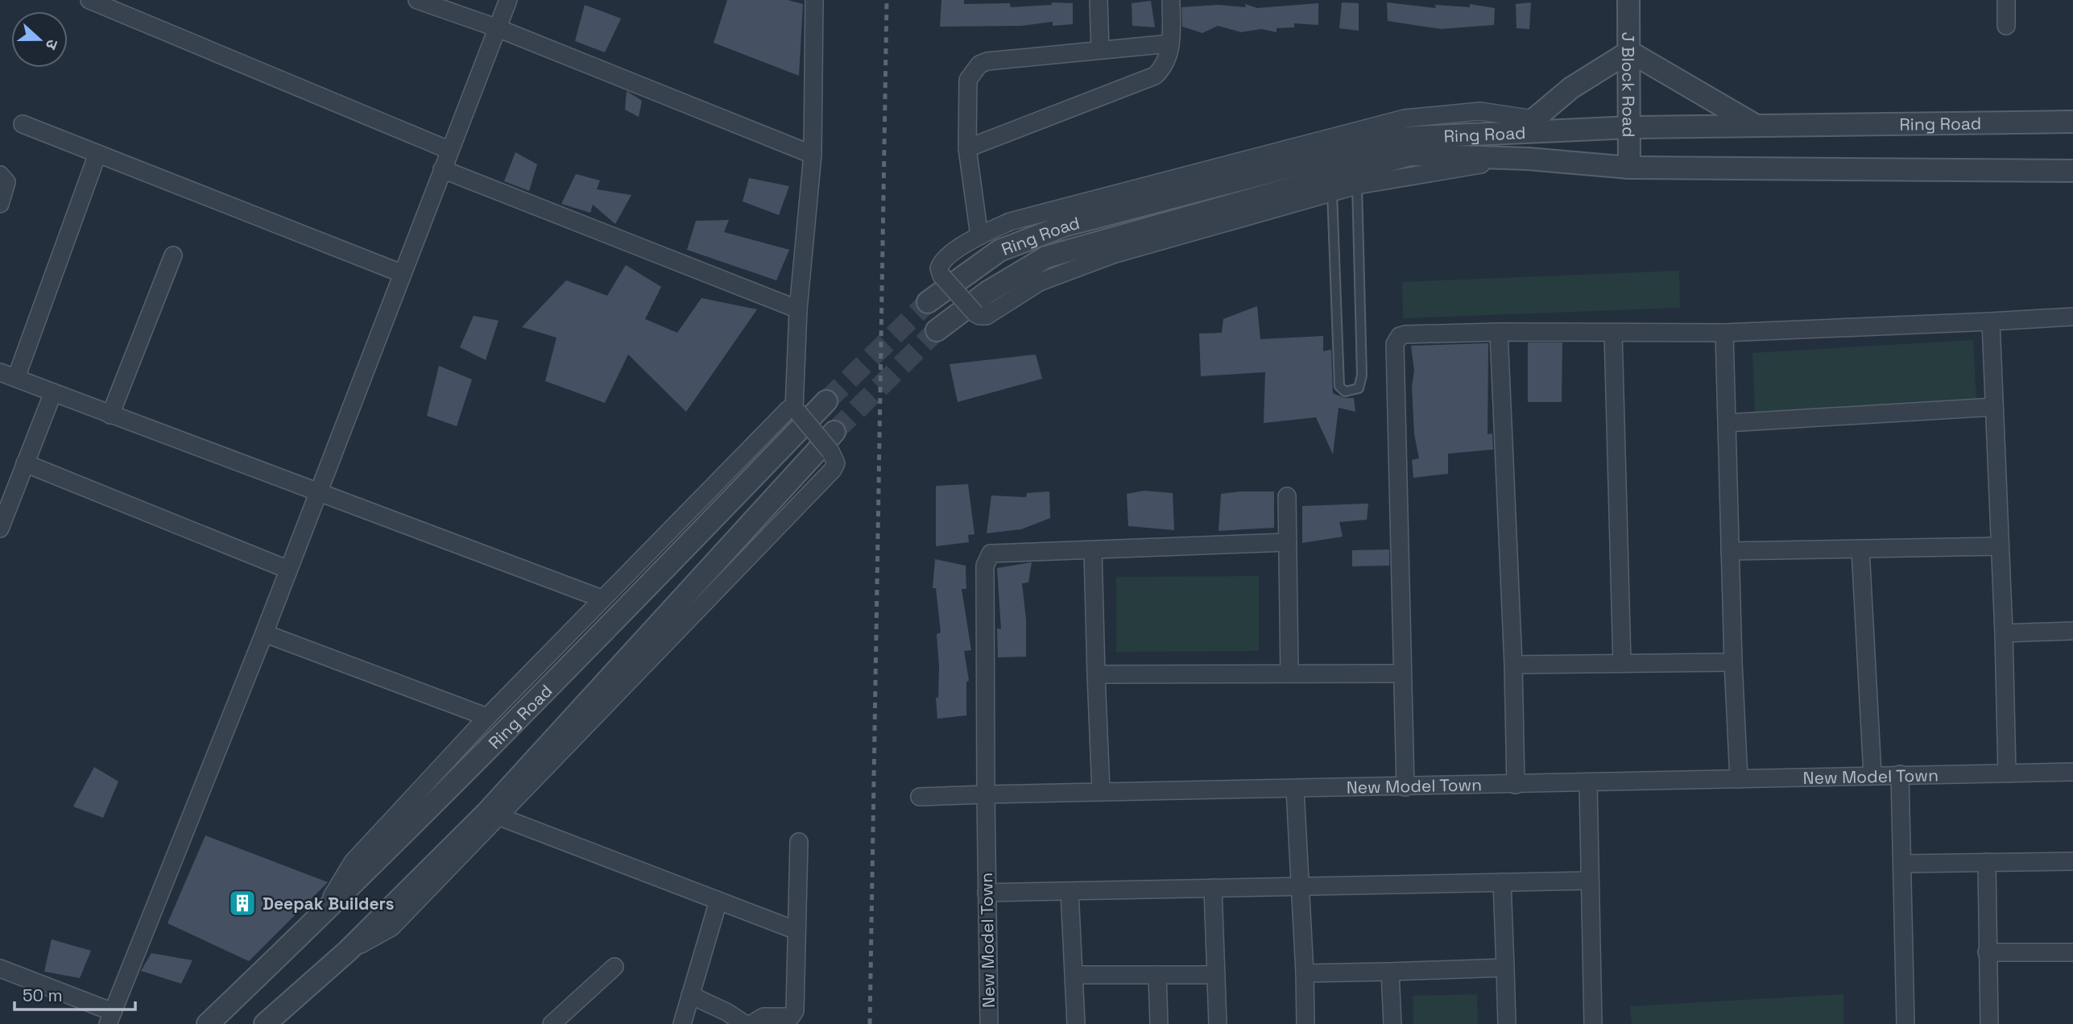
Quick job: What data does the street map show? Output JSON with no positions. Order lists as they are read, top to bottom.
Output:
{
  "streets": {
    "street": ["J Block Road", "Ring Road", "New Model Town"]
  },
  "crossings": [
    ["J Block Road", "Ring Road"]
  ],
  "places": {
    "building": ["Deepak Builders"]
  },
  "scale_bar": "50 m",
  "north": "right"
}
